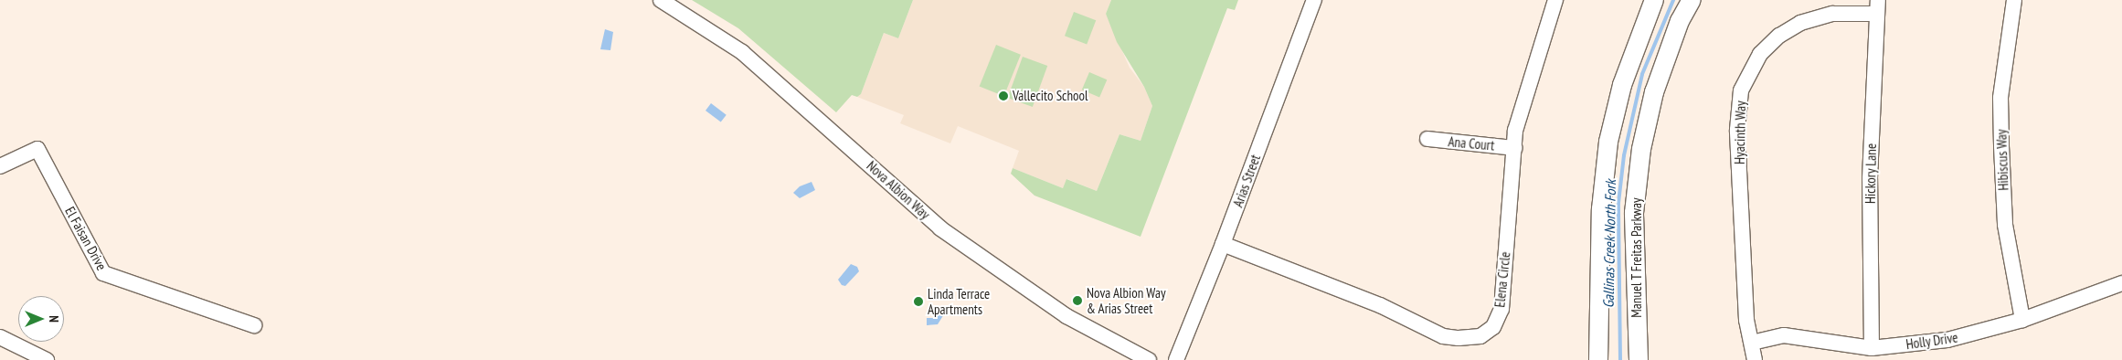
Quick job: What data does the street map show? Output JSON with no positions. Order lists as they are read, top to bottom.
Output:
{
  "streets": {
    "main road": ["Manuel T Freitas Parkway"],
    "street": [
      "Hyacinth Way",
      "Ana Court",
      "Hibiscus Way",
      "Hickory Lane",
      "Arias Street",
      "Nova Albion Way",
      "El Faisan Drive",
      "Elena Circle",
      "Holly Drive"
    ]
  },
  "crossings": [
    ["Hyacinth Way", "Hickory Lane"],
    ["Hyacinth Way", "Holly Drive"],
    ["Ana Court", "Elena Circle"],
    ["Hibiscus Way", "Holly Drive"],
    ["Hickory Lane", "Holly Drive"],
    ["Arias Street", "Elena Circle"]
  ],
  "water": ["Gallinas Creek North Fork"],
  "places": ["Vallecito School", "Nova Albion Way & Arias Street", "Linda Terrace Apartments"],
  "north": "right"
}
